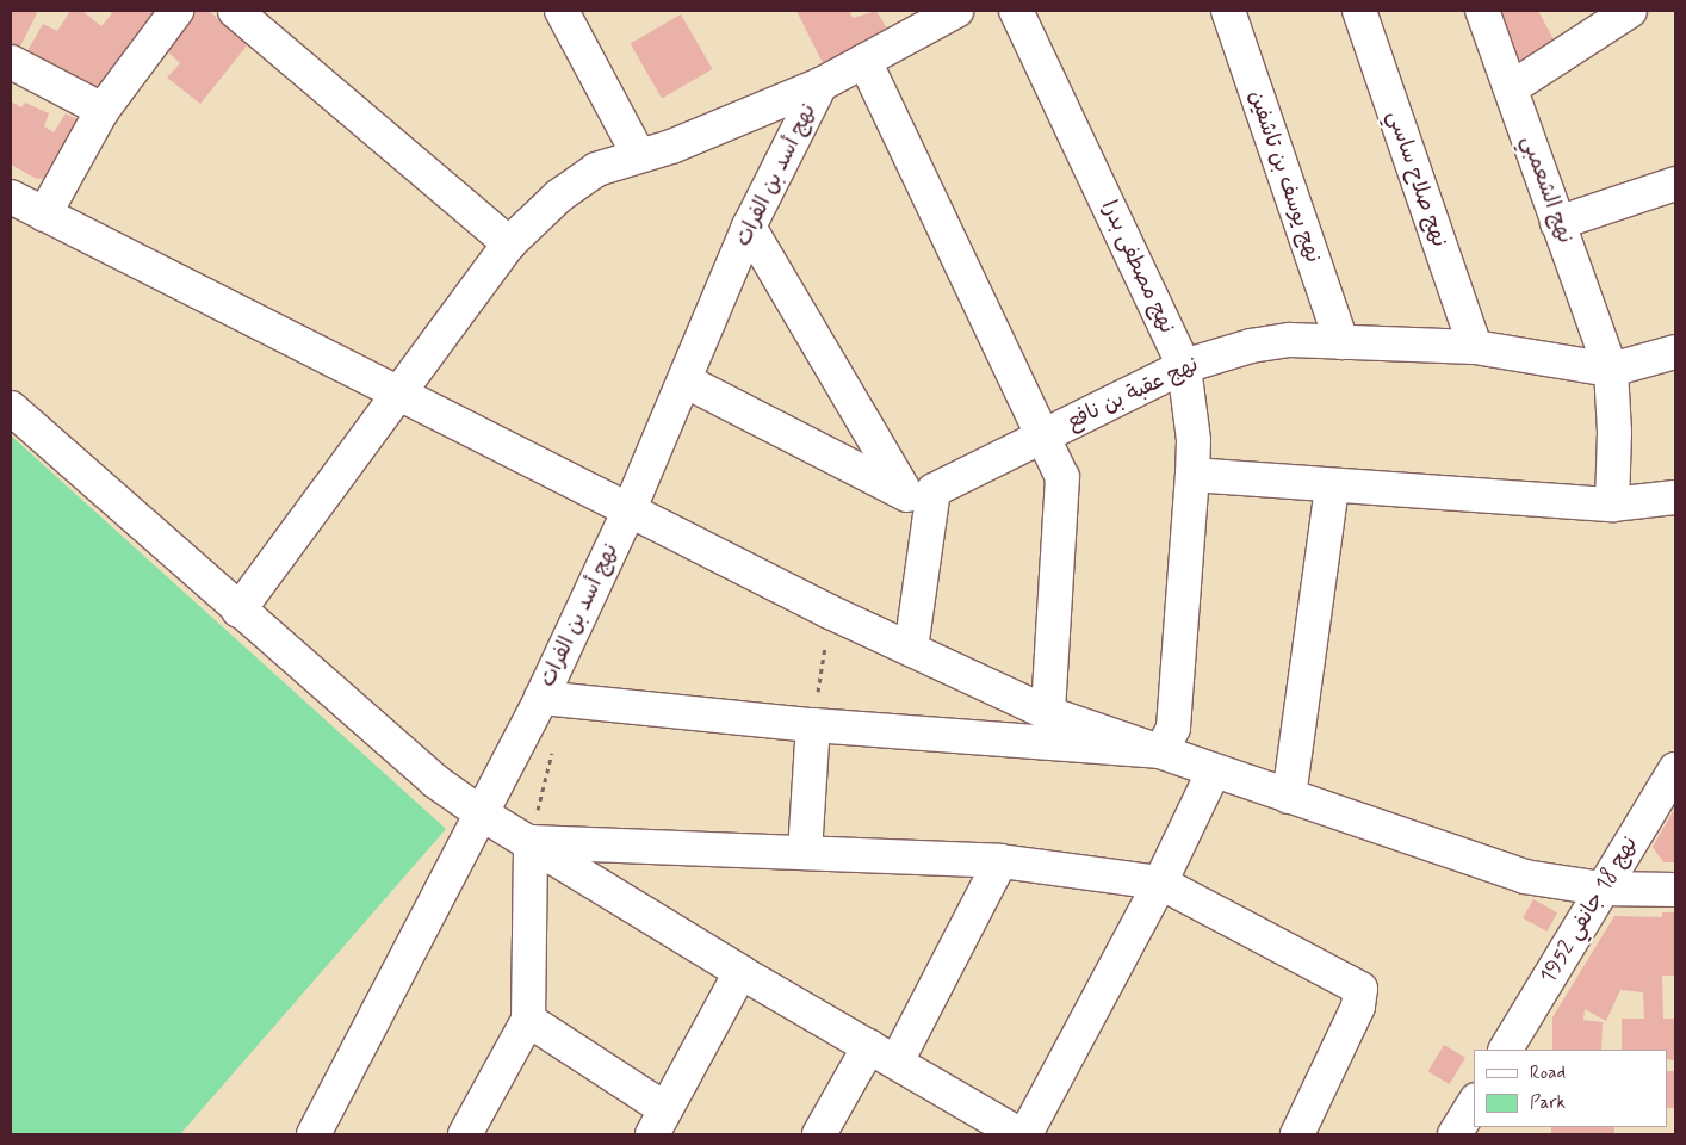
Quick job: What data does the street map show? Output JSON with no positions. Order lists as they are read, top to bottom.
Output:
{
  "streets": {
    "street": [
      "نهج أسد بن الفرات",
      "نهج يوسف بن تاشفين",
      "نهج صلاح ساسي",
      "نهج الشعمبي",
      "نهج مصطفى بدرا",
      "نهج عقبة بن نافع",
      "نهج 18 جانفي 1952"
    ]
  },
  "crossings": [
    ["نهج يوسف بن تاشفين", "نهج عقبة بن نافع"],
    ["نهج صلاح ساسي", "نهج عقبة بن نافع"],
    ["نهج الشعمبي", "نهج عقبة بن نافع"],
    ["نهج مصطفى بدرا", "نهج عقبة بن نافع"]
  ],
  "legend": ["Road", "Park"]
}
